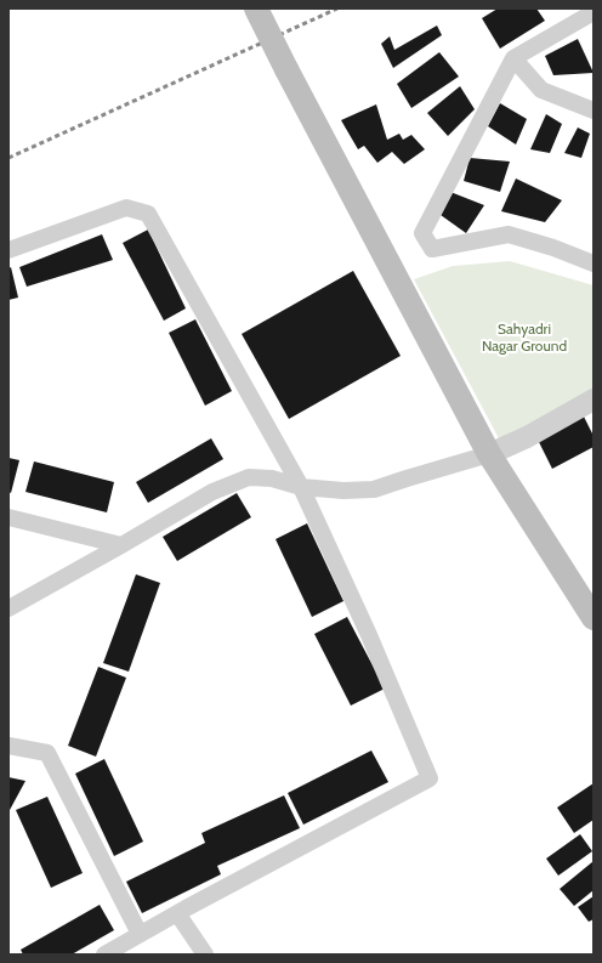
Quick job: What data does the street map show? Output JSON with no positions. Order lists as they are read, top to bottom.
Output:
{
  "parks": ["Sahyadri Nagar Ground"]
}
